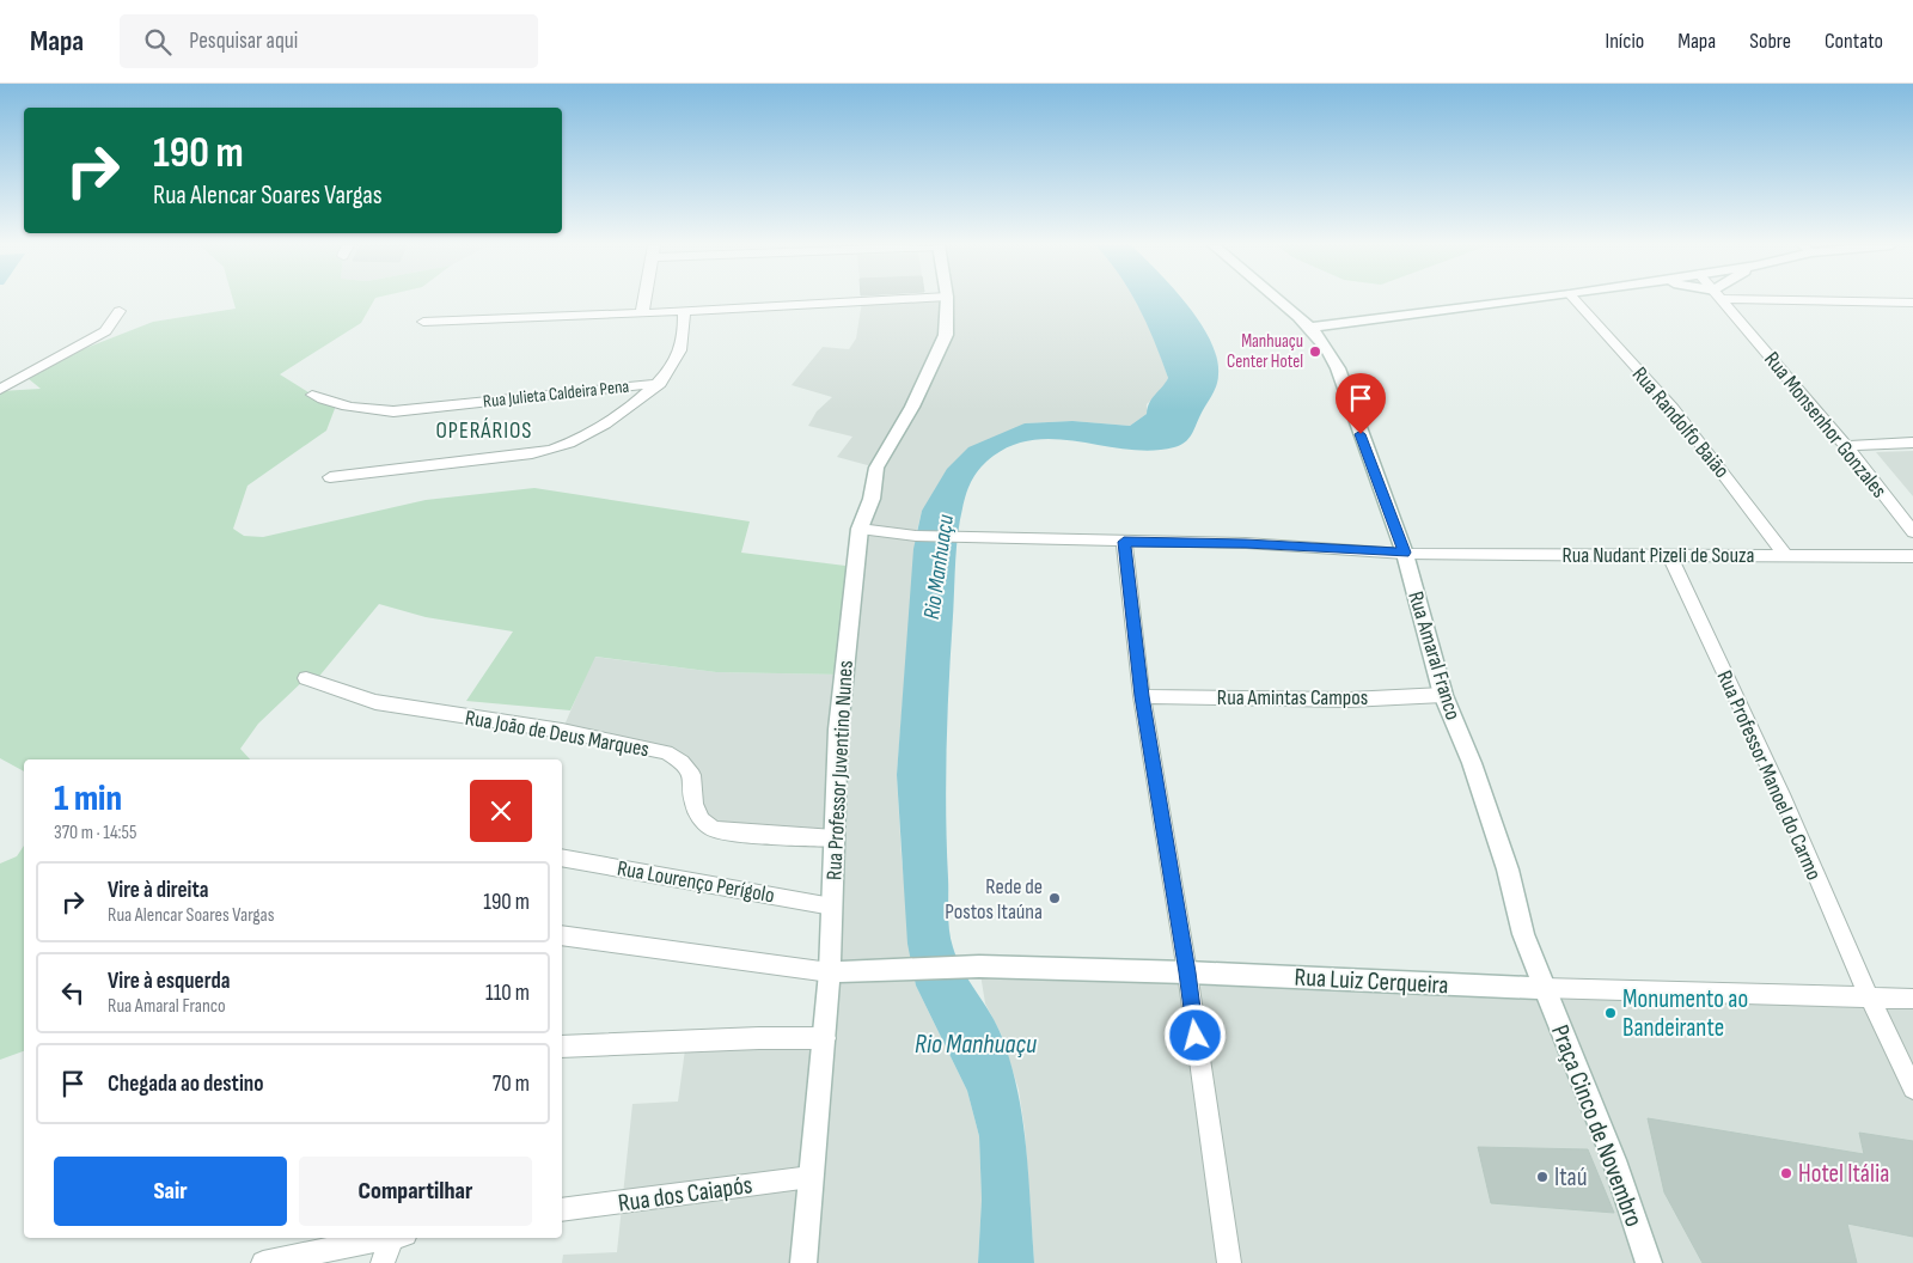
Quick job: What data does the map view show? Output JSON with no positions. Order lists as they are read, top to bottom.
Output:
{
  "streets": {
    "street": [
      "Rua Julieta Caldeira Pena",
      "Rua Randolfo Baião",
      "Rua Monsenhor Gonzales",
      "Rua Nudant Pizeli de Souza",
      "Rua Amaral Franco",
      "Rua Amintas Campos",
      "Rua João de Deus Marques",
      "Rua Professor Juventino Nunes",
      "Rua Professor Manoel do Carmo",
      "Rua Lourenço Perígolo",
      "Rua Luiz Cerqueira",
      "Praça Cinco de Novembro",
      "Rua dos Caiapós"
    ]
  },
  "crossings": [
    ["Rua Randolfo Baião", "Rua Nudant Pizeli de Souza"],
    ["Rua Nudant Pizeli de Souza", "Rua Amaral Franco"],
    ["Rua Nudant Pizeli de Souza", "Rua Professor Juventino Nunes"],
    ["Rua Nudant Pizeli de Souza", "Rua Professor Manoel do Carmo"],
    ["Rua Amaral Franco", "Rua Amintas Campos"],
    ["Rua Amaral Franco", "Rua Luiz Cerqueira"],
    ["Rua Amaral Franco", "Praça Cinco de Novembro"],
    ["Rua João de Deus Marques", "Rua Professor Juventino Nunes"],
    ["Rua Professor Juventino Nunes", "Rua Lourenço Perígolo"],
    ["Rua Professor Juventino Nunes", "Rua Luiz Cerqueira"],
    ["Rua Professor Juventino Nunes", "Rua dos Caiapós"],
    ["Rua Professor Manoel do Carmo", "Rua Luiz Cerqueira"],
    ["Rua Luiz Cerqueira", "Praça Cinco de Novembro"]
  ],
  "districts": ["OPERÁRIOS"],
  "water": ["Rio Manhuaçu"],
  "places": [
    "Manhuaçu Center Hotel",
    "Rede de Postos Itaúna",
    "Monumento ao Bandeirante",
    "Hotel Itália",
    "Itaú"
  ],
  "page": {
    "header": "Mapa",
    "search": "Pesquisar aqui",
    "nav": [
      "Início",
      "Mapa",
      "Sobre",
      "Contato"
    ],
    "turn": ["190 m", "Rua Alencar Soares Vargas"],
    "heading": ["1 min", "370 m · 14:55"],
    "list": [
      {
        "name": "Vire à direita",
        "note": "Rua Alencar Soares Vargas",
        "value": "190 m"
      },
      {
        "name": "Vire à esquerda",
        "note": "Rua Amaral Franco",
        "value": "110 m"
      },
      {
        "name": "Chegada ao destino",
        "value": "70 m"
      }
    ],
    "buttons": ["Sair", "Compartilhar"]
  }
}
